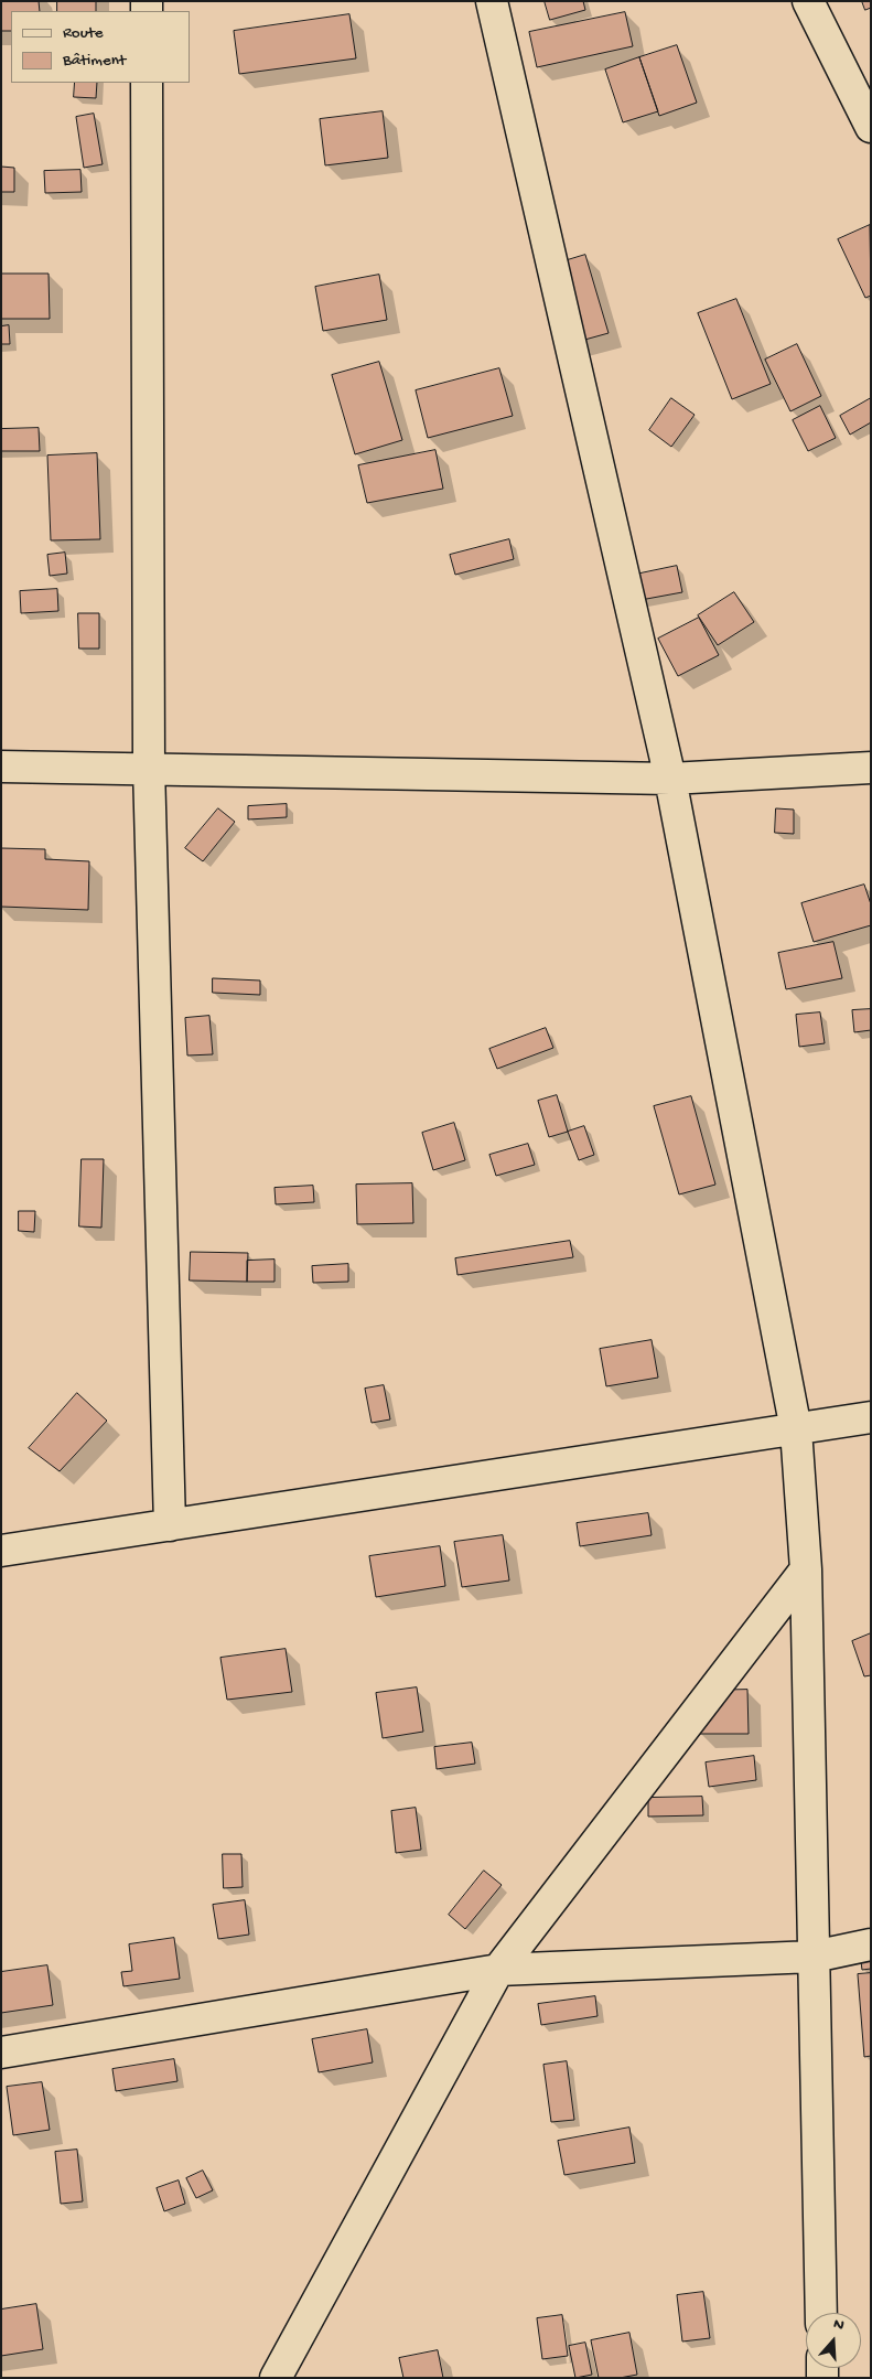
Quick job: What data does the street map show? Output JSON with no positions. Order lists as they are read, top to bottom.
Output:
{
  "legend": ["Route", "Bâtiment"],
  "north": "top"
}
